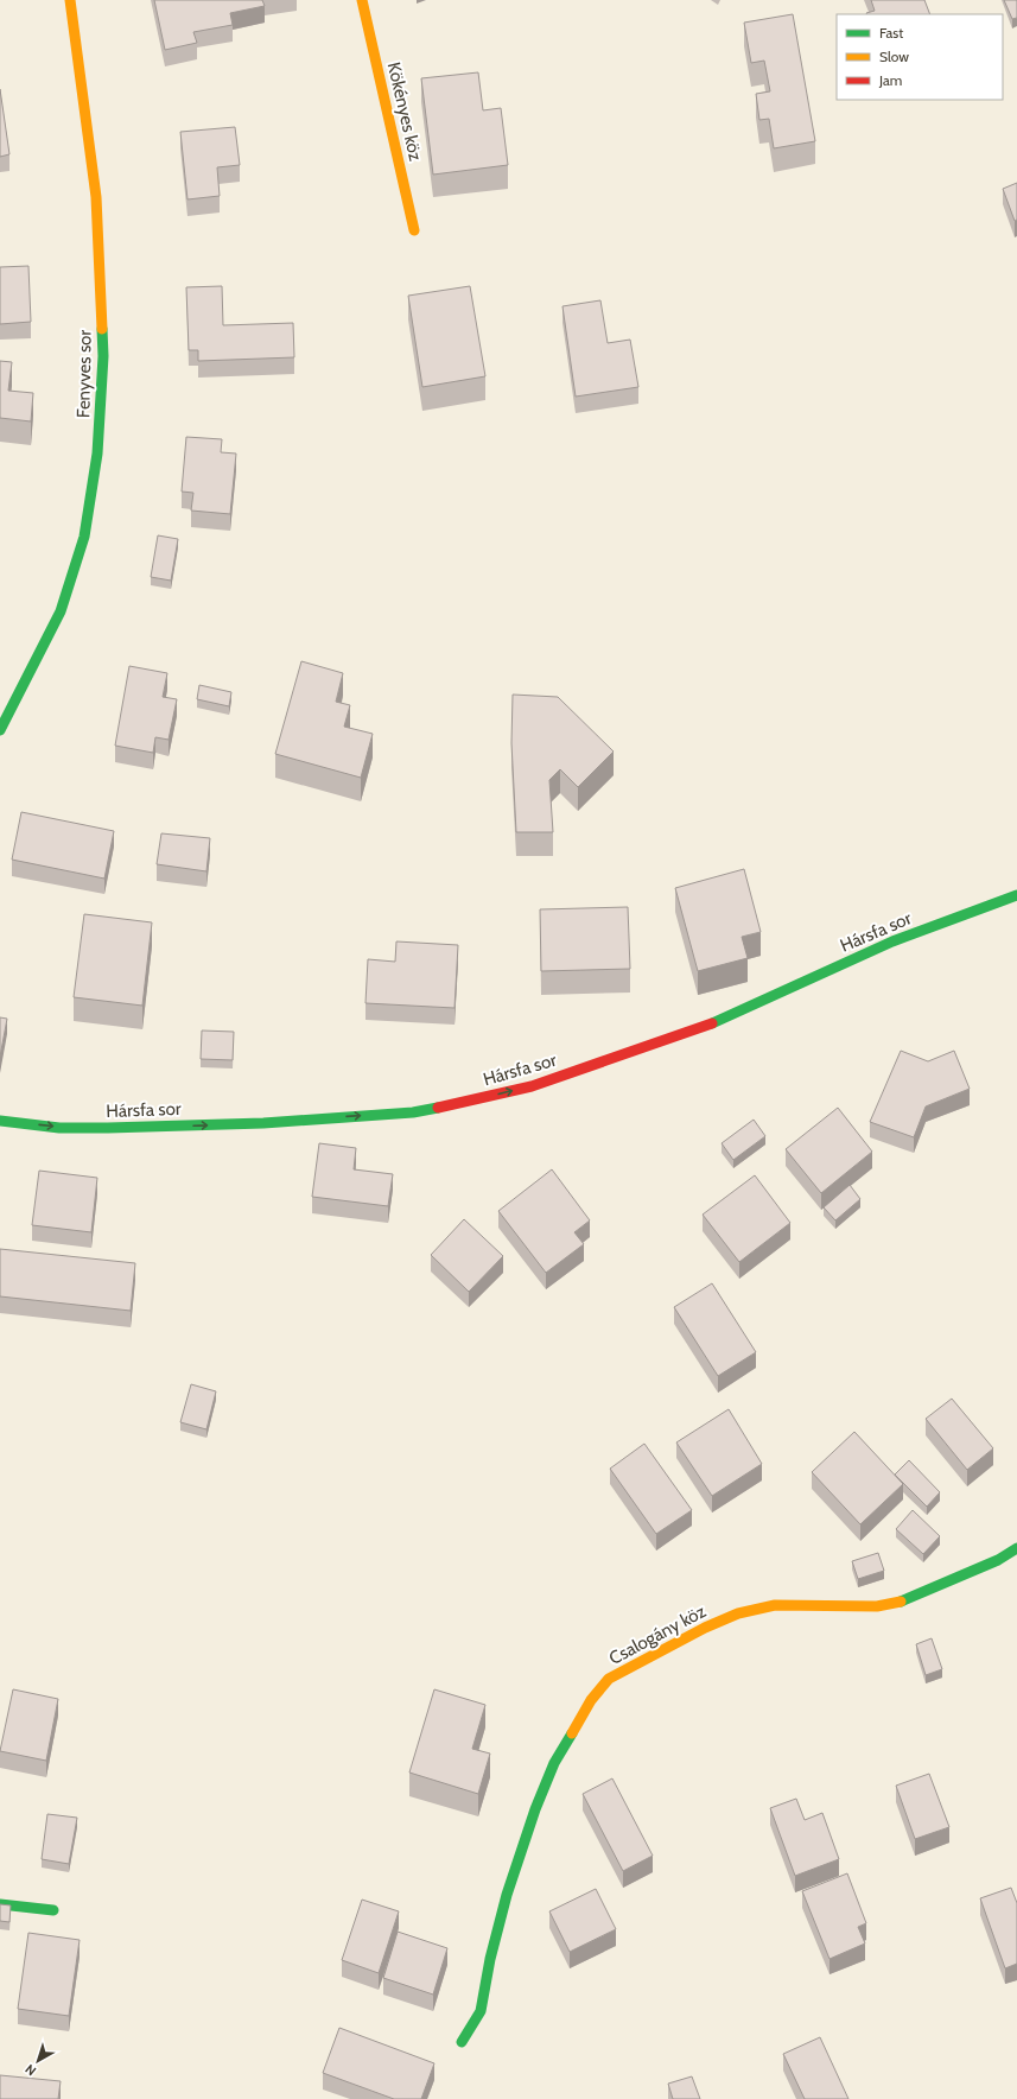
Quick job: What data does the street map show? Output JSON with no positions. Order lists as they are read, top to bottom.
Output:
{
  "streets": {
    "street": [
      "Kökényes köz",
      "Fenyves sor",
      "Hársfa sor",
      "Csalogány köz"
    ]
  },
  "one_way": ["Hársfa sor"],
  "legend": ["Fast", "Slow", "Jam"],
  "north": "bottom left"
}
